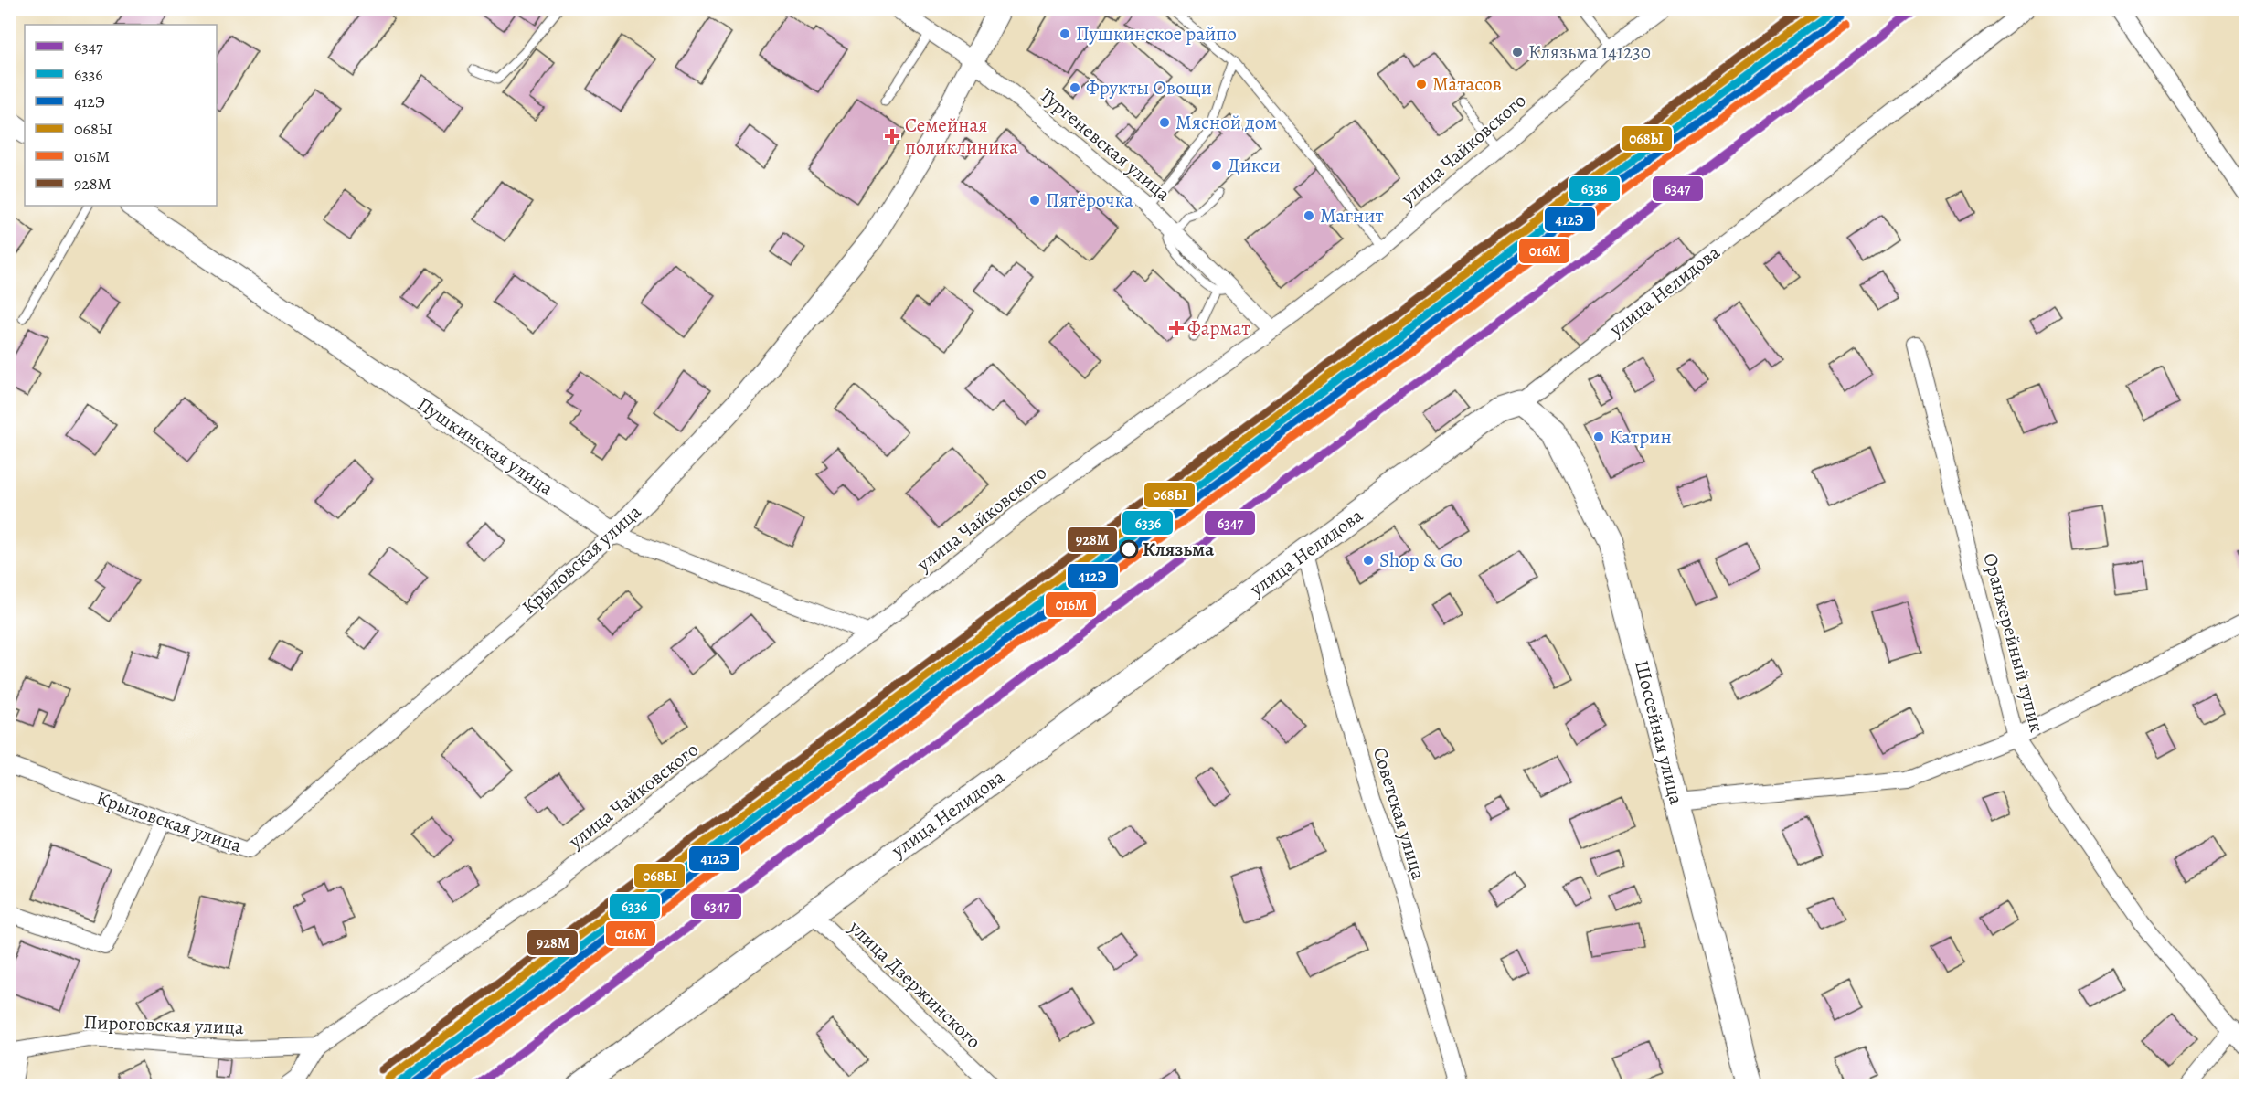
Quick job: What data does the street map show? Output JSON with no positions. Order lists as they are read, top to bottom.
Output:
{
  "streets": {
    "main road": ["улица Нелидова", "Шоссейная улица"],
    "street": [
      "Тургеневская улица",
      "улица Чайковского",
      "Пушкинская улица",
      "Крыловская улица",
      "Оранжерейный тупик",
      "Советская улица",
      "улица Дзержинского",
      "Пироговская улица"
    ]
  },
  "crossings": [
    ["Тургеневская улица", "улица Чайковского"],
    ["Тургеневская улица", "Крыловская улица"],
    ["улица Чайковского", "Пушкинская улица"],
    ["улица Чайковского", "Пироговская улица"],
    ["улица Нелидова", "Шоссейная улица"],
    ["улица Нелидова", "Советская улица"],
    ["улица Нелидова", "улица Дзержинского"],
    ["Пушкинская улица", "Крыловская улица"]
  ],
  "places": {
    "other": [
      "Пушкинское райпо",
      "Клязьма 141230",
      "Матасов",
      "Фрукты Овощи",
      "Мясной дом",
      "Дикси",
      "Пятёрочка",
      "Магнит",
      "Катрин",
      "Клязьма",
      "Shop & Go"
    ],
    "health": ["Семейная поликлиника", "Фармат"]
  },
  "lines": [
    "transit line 6347",
    "transit line 6336",
    "transit line 068Ы",
    "transit line 928М",
    "transit line 412Э",
    "transit line 016М"
  ],
  "legend": [
    "6347",
    "6336",
    "412Э",
    "068Ы",
    "016М",
    "928М"
  ]
}
